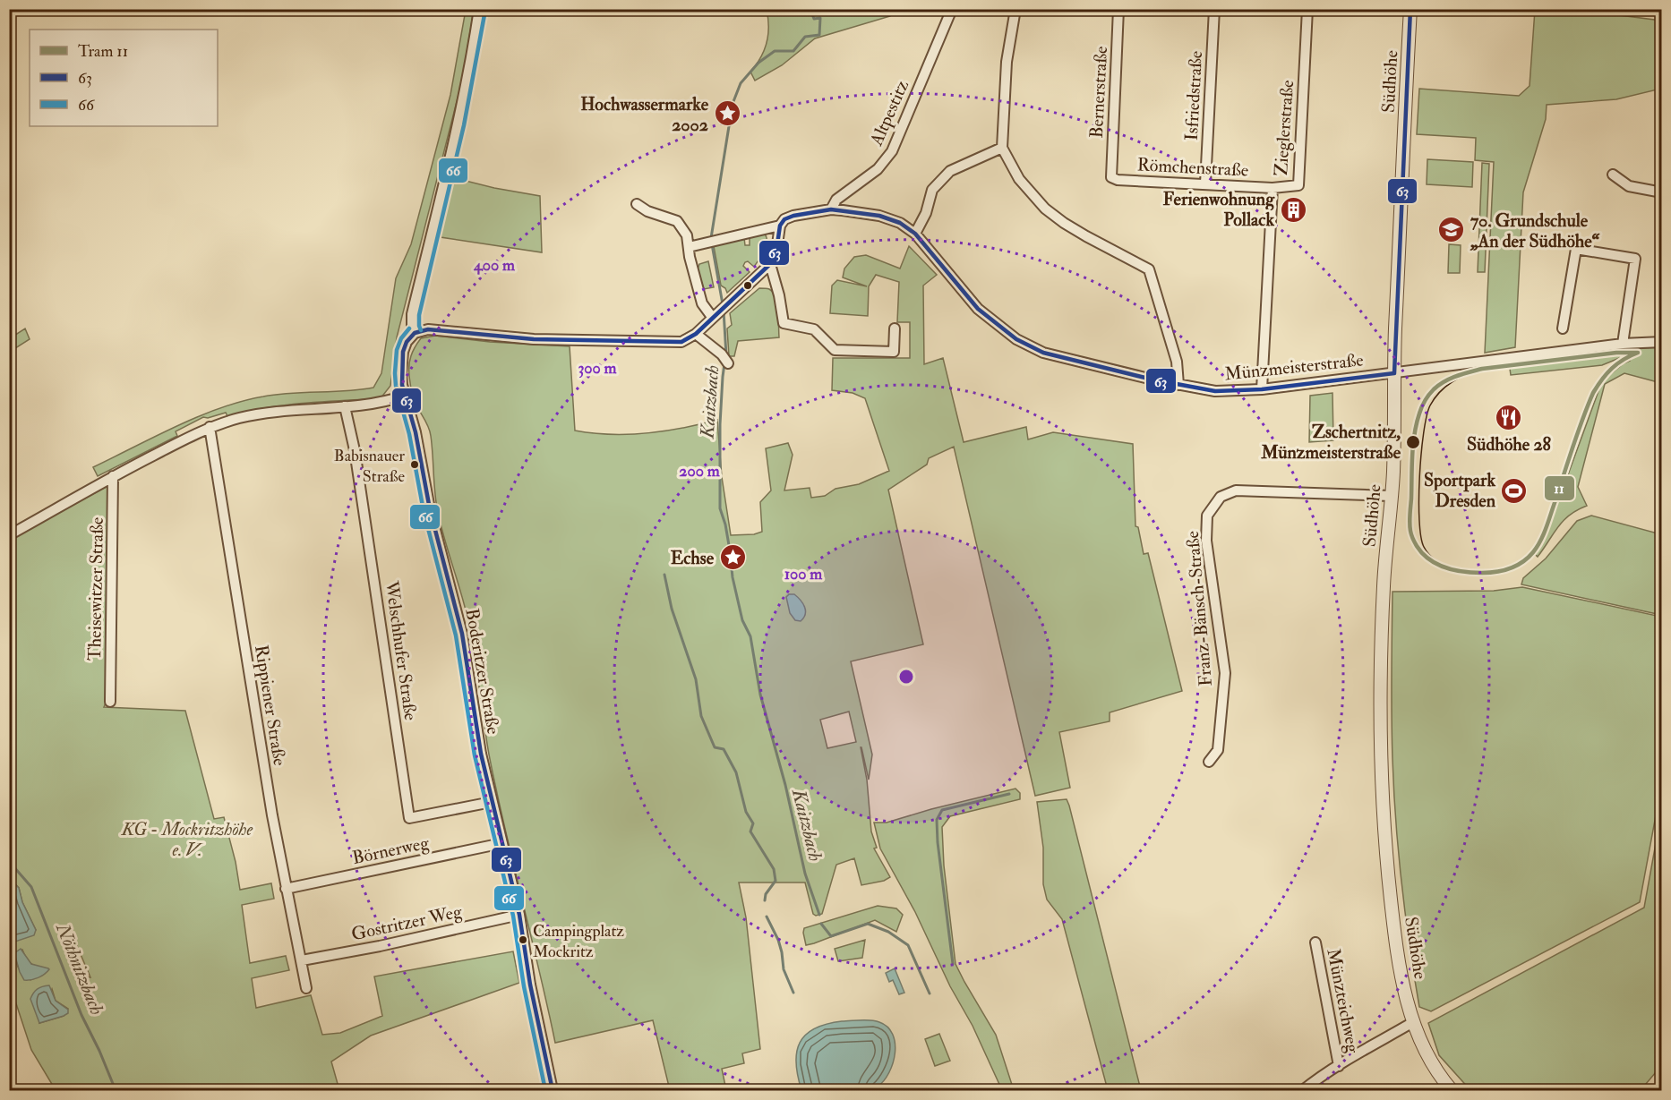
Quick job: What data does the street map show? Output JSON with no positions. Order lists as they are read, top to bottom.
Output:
{
  "streets": {
    "street": [
      "Südhöhe",
      "Bernerstraße",
      "Isfriedstraße",
      "Altpestitz",
      "Zieglerstraße",
      "Römchenstraße",
      "Münzmeisterstraße",
      "Theisewitzer Straße",
      "Franz-Bänsch-Straße",
      "Welschhufer Straße",
      "Boderitzer Straße",
      "Rippiener Straße",
      "Börnerweg",
      "Gostritzer Weg",
      "Münzteichweg"
    ]
  },
  "crossings": [
    ["Südhöhe", "Münzmeisterstraße"],
    ["Südhöhe", "Franz-Bänsch-Straße"],
    ["Südhöhe", "Münzteichweg"],
    ["Bernerstraße", "Römchenstraße"],
    ["Isfriedstraße", "Römchenstraße"],
    ["Altpestitz", "Münzmeisterstraße"],
    ["Zieglerstraße", "Römchenstraße"],
    ["Zieglerstraße", "Münzmeisterstraße"],
    ["Welschhufer Straße", "Boderitzer Straße"],
    ["Boderitzer Straße", "Börnerweg"],
    ["Boderitzer Straße", "Gostritzer Weg"],
    ["Rippiener Straße", "Börnerweg"],
    ["Rippiener Straße", "Gostritzer Weg"]
  ],
  "water": ["Kaitzbach", "Nöthnitzbach"],
  "parks": ["KG - Mockritzhöhe e. V."],
  "places": {
    "place": ["Hochwassermarke 2002", "Echse"],
    "building": ["Ferienwohnung Pollack"],
    "school or university": ["70. Grundschule „An der Südhöhe“"],
    "restaurant": ["Südhöhe 28"],
    "other": ["Zschertnitz, Münzmeisterstraße", "Babisnauer Straße", "Campingplatz Mockritz"],
    "sports": ["Sportpark Dresden"]
  },
  "lines": ["transit line 63", "transit line 66", "tram line 11"],
  "legend": ["Tram 11", "63", "66"],
  "rings": [
    "400 m",
    "300 m",
    "200 m",
    "100 m"
  ]
}
